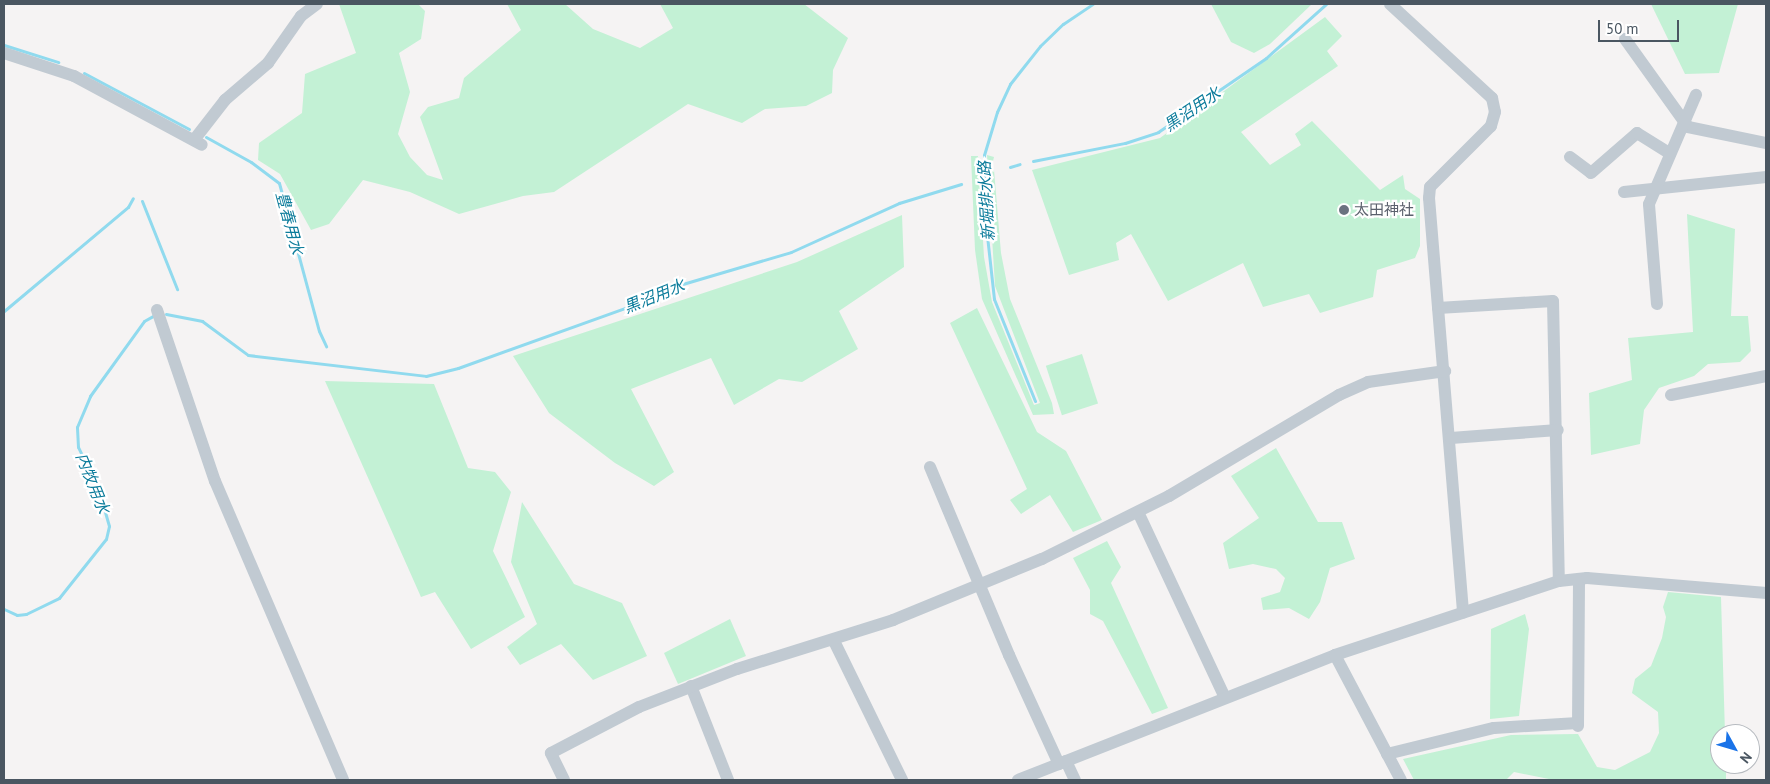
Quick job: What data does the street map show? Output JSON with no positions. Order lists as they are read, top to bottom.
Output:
{
  "water": [
    "黒沼用水",
    "新堀排水路",
    "豊春用水",
    "内牧用水"
  ],
  "places": ["太田神社"],
  "scale_bar": "50 m",
  "north": "bottom right"
}
